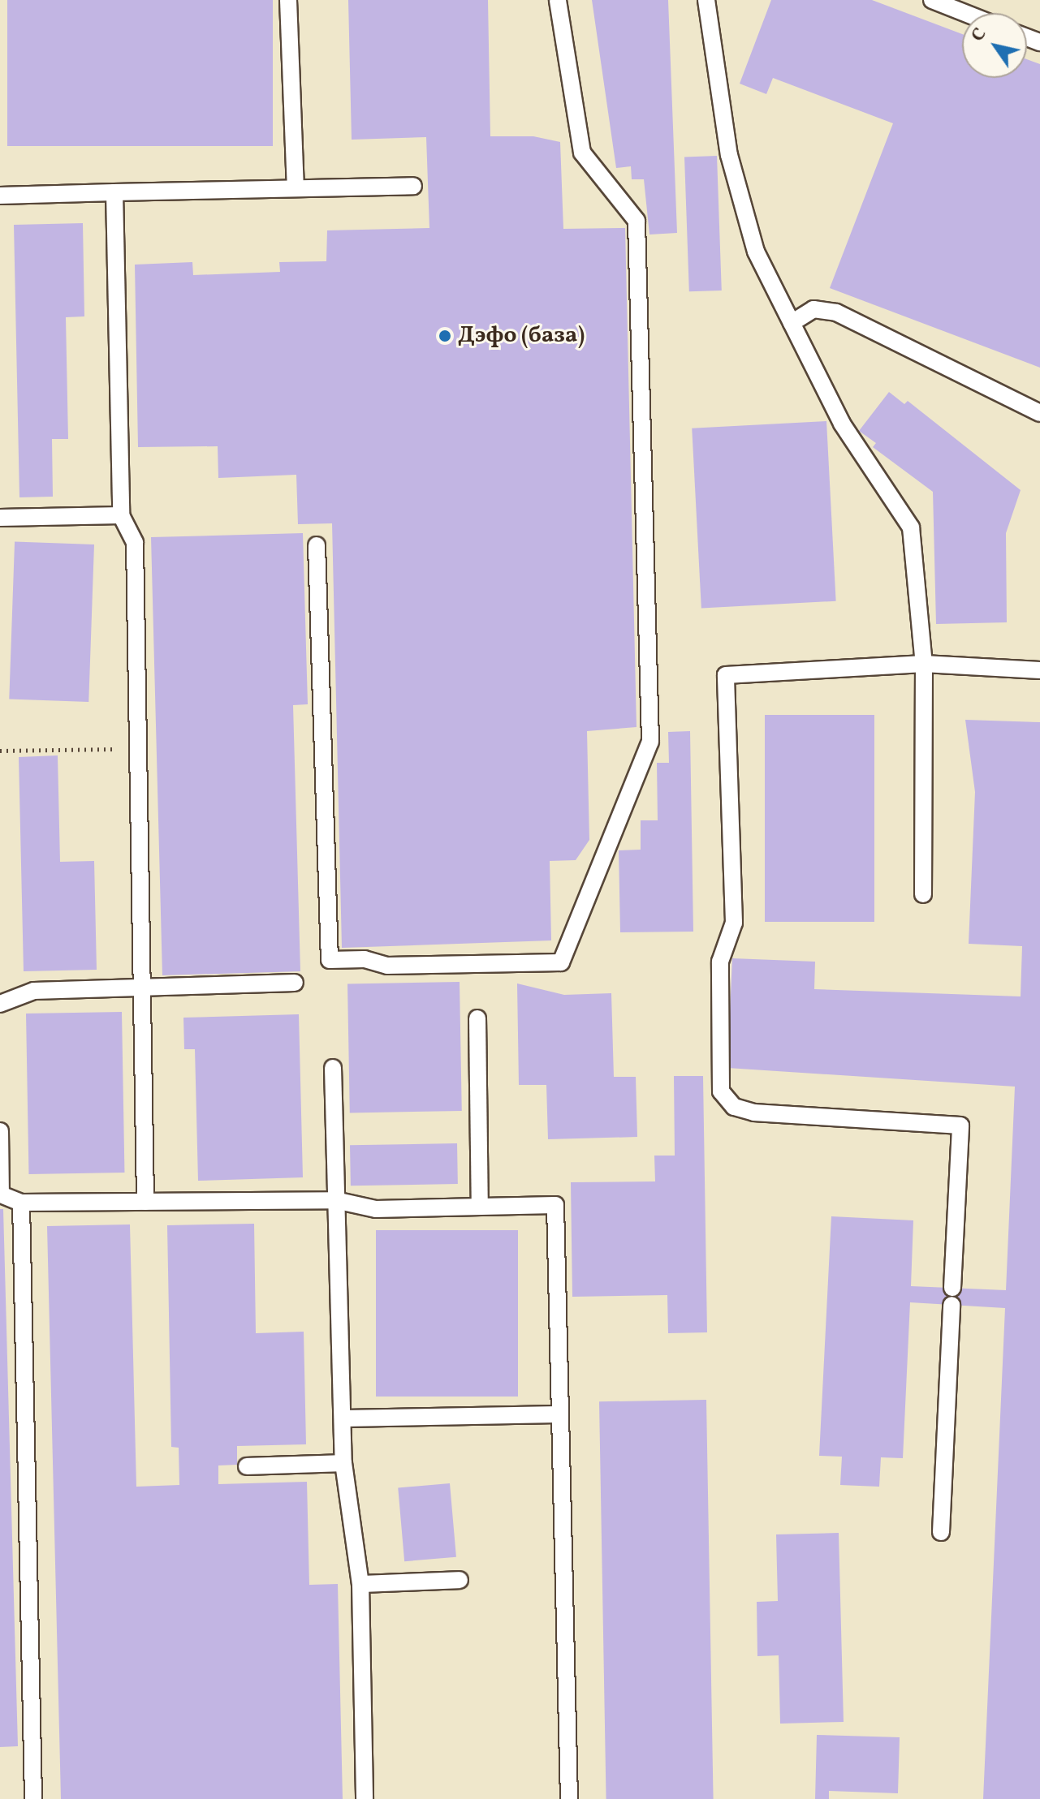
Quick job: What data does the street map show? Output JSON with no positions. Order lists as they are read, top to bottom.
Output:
{
  "places": ["Дэфо (база)"],
  "north": "top left"
}
